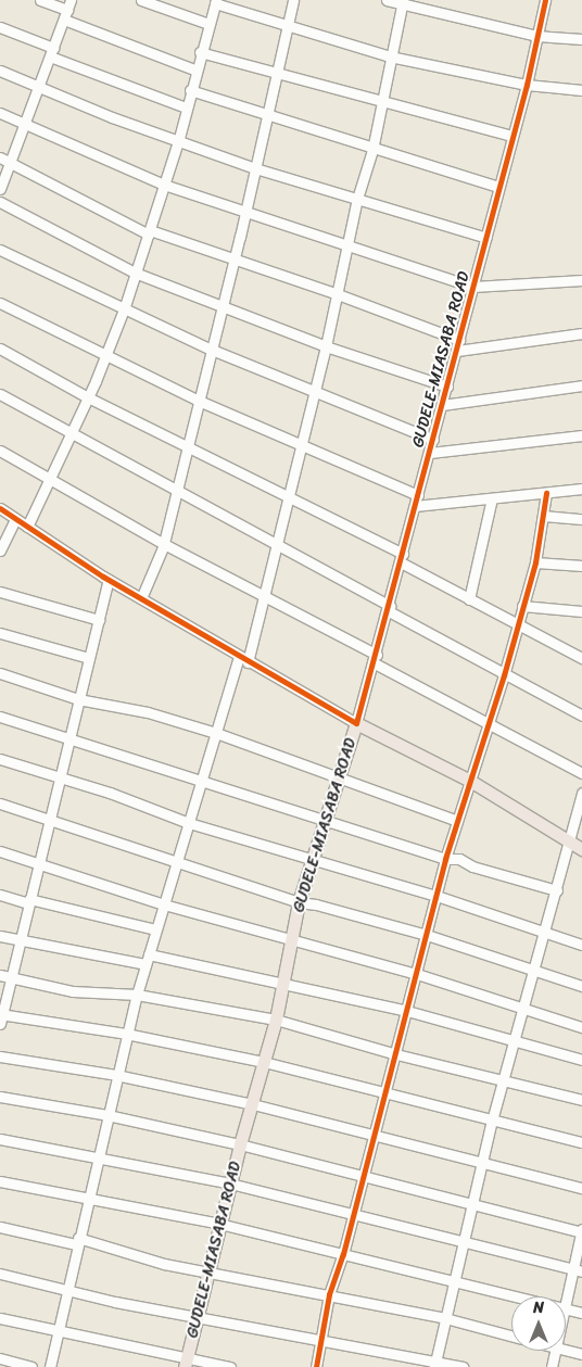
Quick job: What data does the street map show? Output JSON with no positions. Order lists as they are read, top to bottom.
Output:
{
  "streets": {
    "main road": ["GUDELE-MIASABA ROAD"]
  },
  "north": "top"
}
